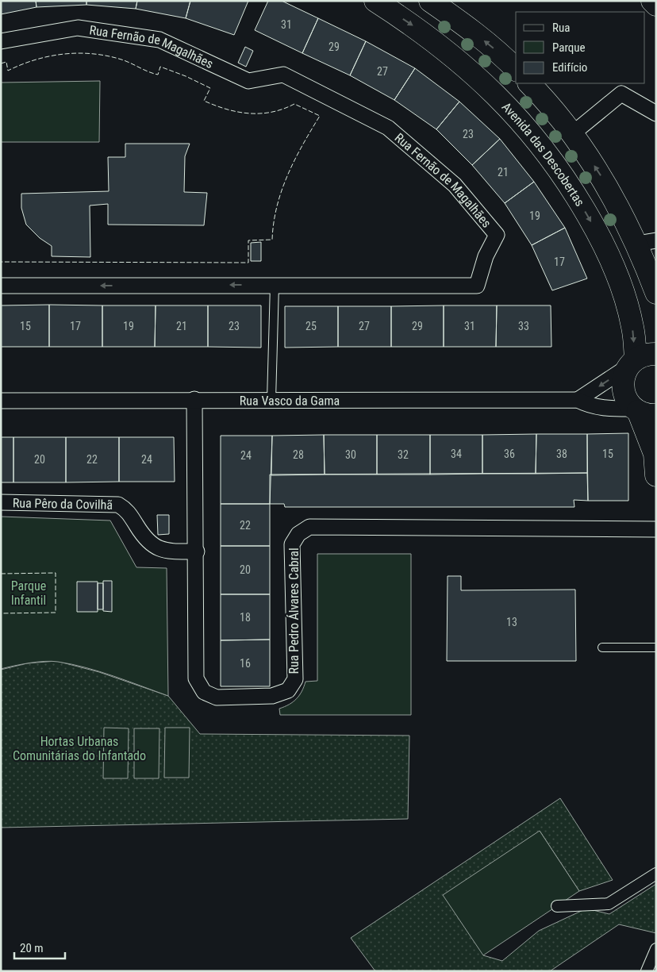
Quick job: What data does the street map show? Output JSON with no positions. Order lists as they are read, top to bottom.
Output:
{
  "streets": {
    "main road": ["Avenida das Descobertas"],
    "street": [
      "Rua Fernão de Magalhães",
      "Rua Vasco da Gama",
      "Rua Pêro da Covilhã",
      "Rua Pedro Álvares Cabral"
    ]
  },
  "crossings": [
    ["Rua Vasco da Gama", "Rua Pedro Álvares Cabral"],
    ["Rua Pêro da Covilhã", "Rua Pedro Álvares Cabral"]
  ],
  "parks": ["Parque Infantil", "Hortas Urbanas Comunitárias do Infantado"],
  "house_numbers": [
    "31",
    "29",
    "27",
    "23",
    "21",
    "19",
    "17",
    "15",
    "17",
    "19",
    "21",
    "23",
    "25",
    "27",
    "29",
    "31",
    "33",
    "34",
    "36",
    "38",
    "15",
    "28",
    "30",
    "32",
    "24",
    "20",
    "22",
    "24",
    "22",
    "20",
    "18",
    "13",
    "16"
  ],
  "legend": ["Rua", "Parque", "Edifício"],
  "scale_bar": "20 m"
}
